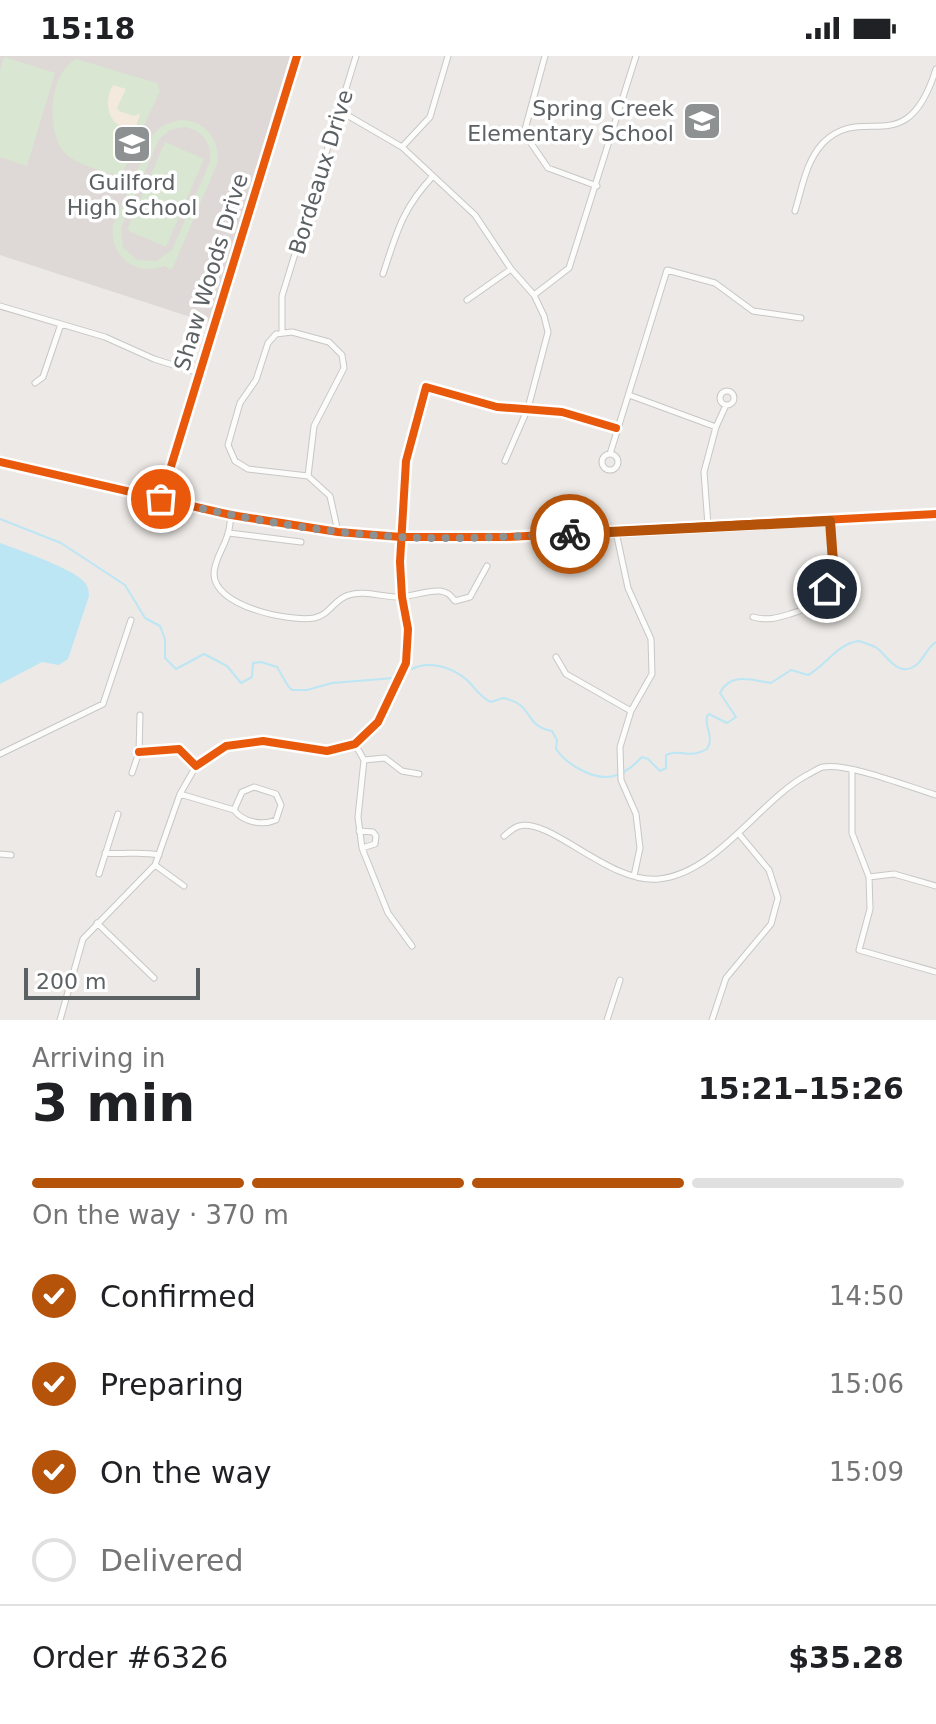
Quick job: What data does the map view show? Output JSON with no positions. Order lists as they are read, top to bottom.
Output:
{
  "streets": {
    "street": ["Bordeaux Drive", "Shaw Woods Drive"]
  },
  "places": {
    "school or university": ["Spring Creek Elementary School", "Guilford High School"]
  },
  "scale_bar": "200 m",
  "page": {
    "status": "15:18",
    "scale": "200 m",
    "heading": ["3 min", "Arriving in", "15:21–15:26"],
    "panel": ["Order #6326", "$35.28"],
    "bar": "On the way · 370 m",
    "list": [
      ["Confirmed", "14:50"],
      ["Preparing", "15:06"],
      ["On the way", "15:09"],
      "Delivered"
    ]
  }
}
